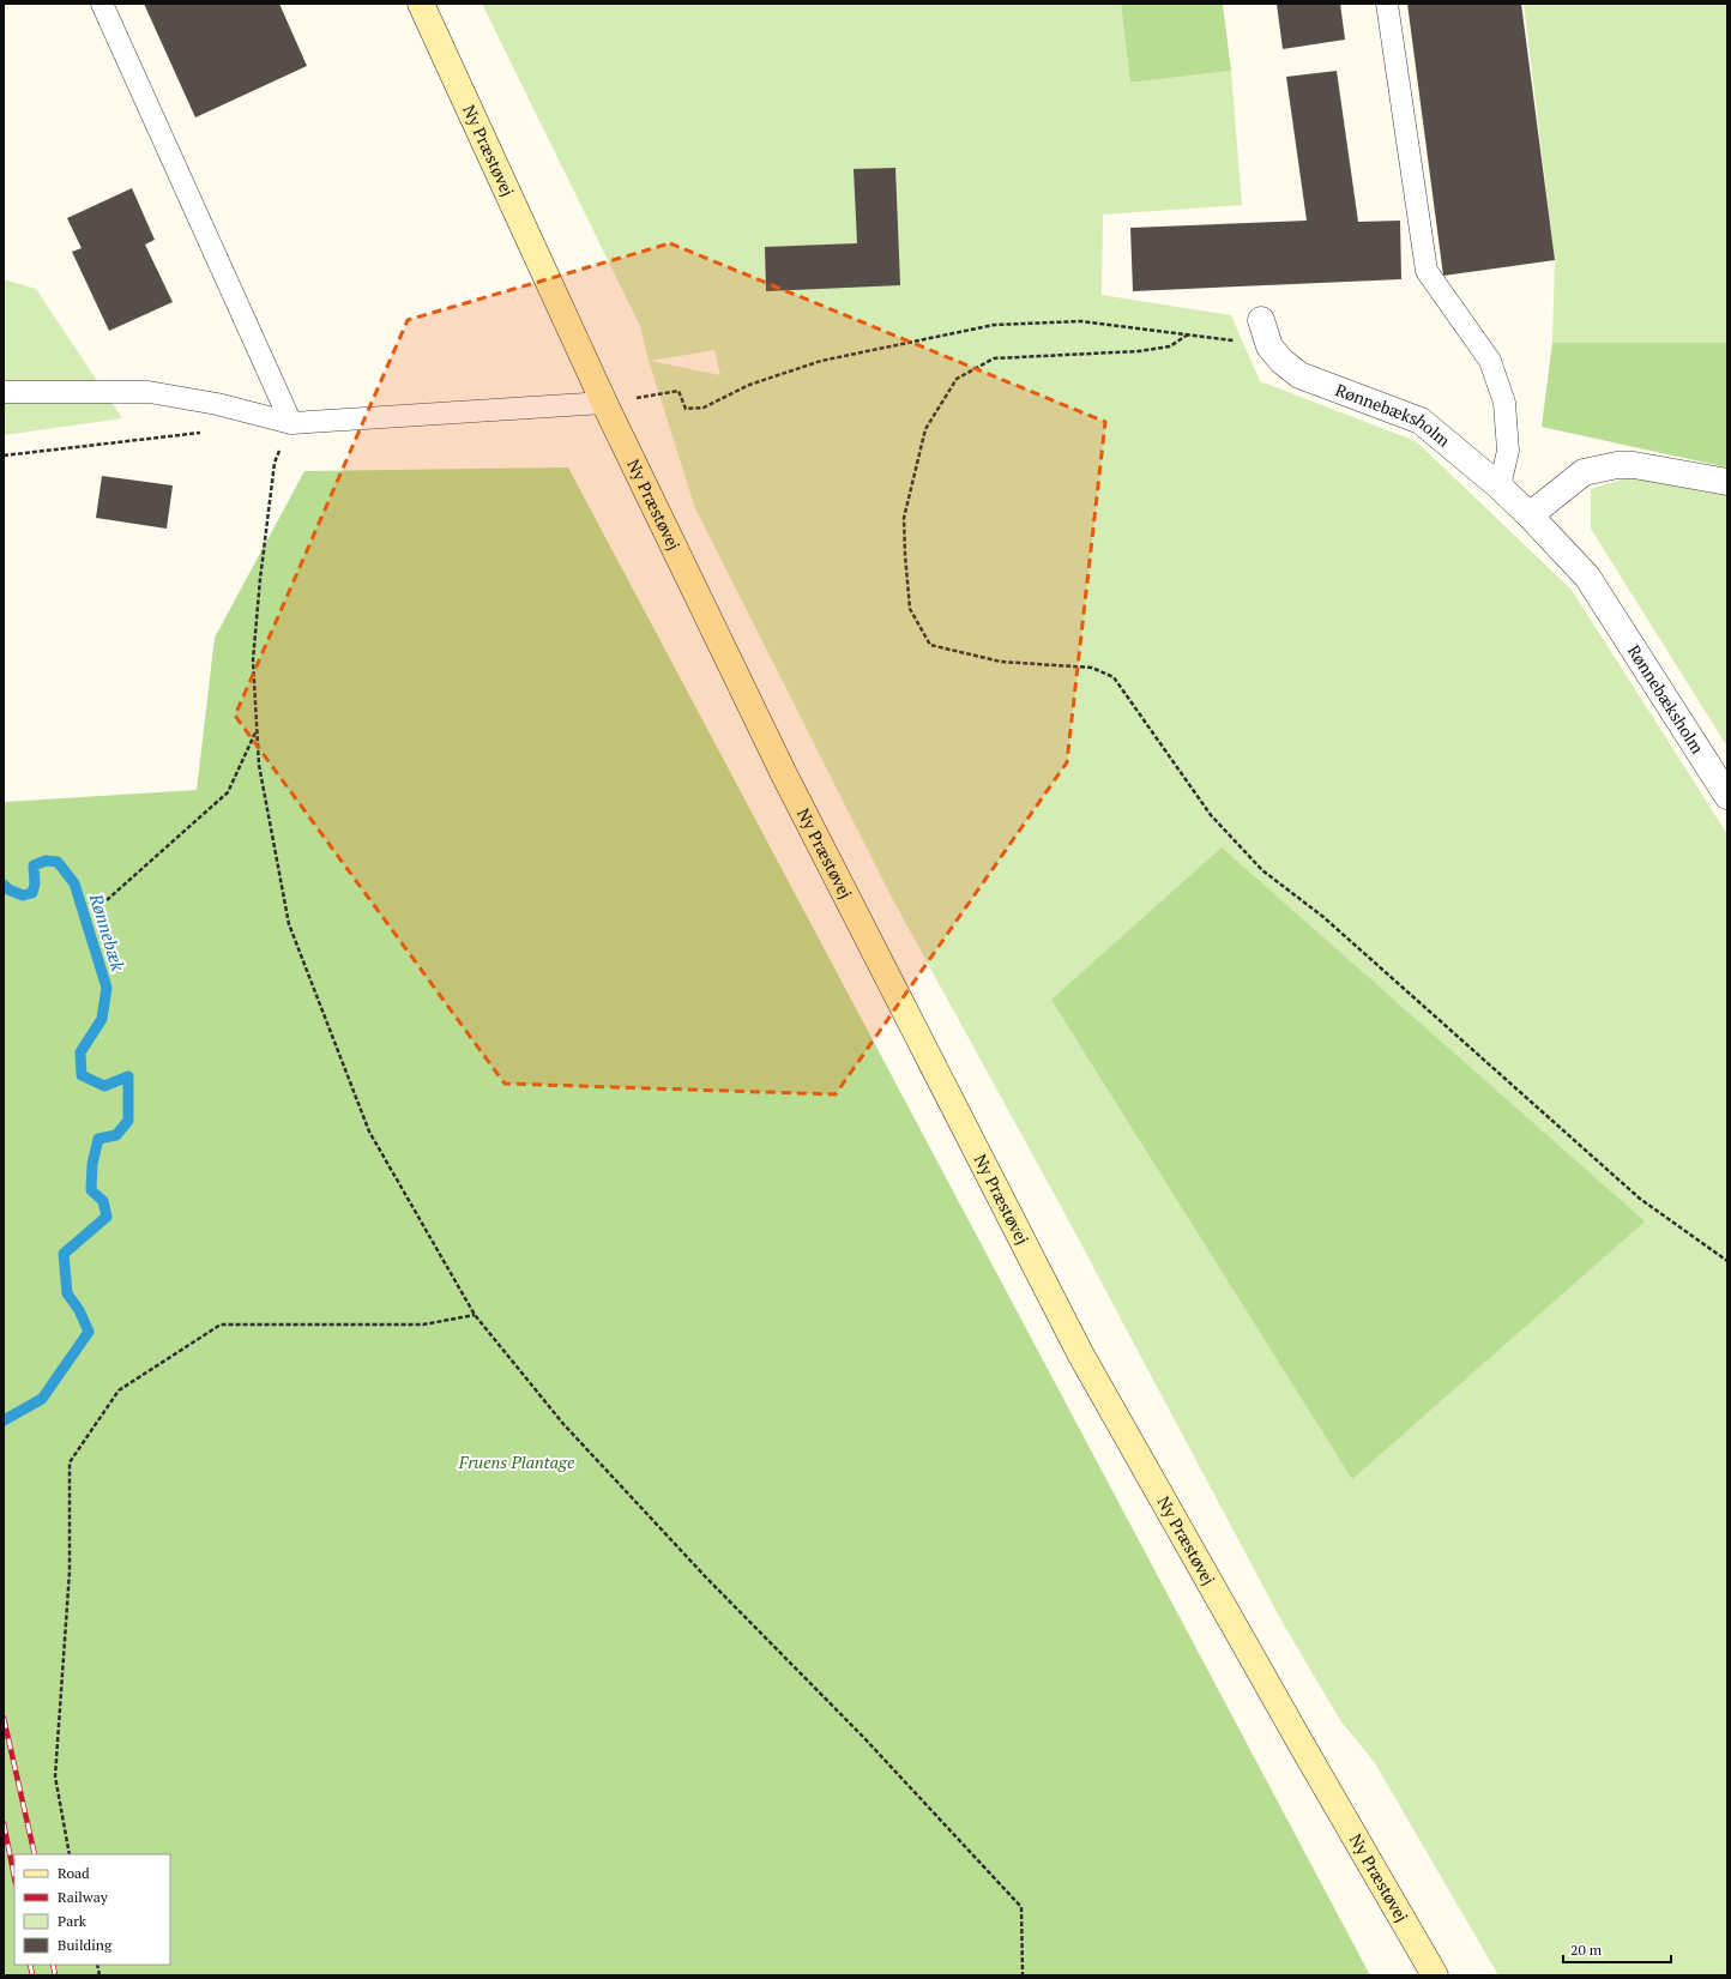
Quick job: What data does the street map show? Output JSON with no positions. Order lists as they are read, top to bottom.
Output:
{
  "streets": {
    "street": ["Ny Præstøvej", "Rønnebæksholm"]
  },
  "water": ["Rønnebæk"],
  "parks": ["Fruens Plantage"],
  "legend": [
    "Road",
    "Railway",
    "Park",
    "Building"
  ],
  "scale_bar": "20 m"
}
